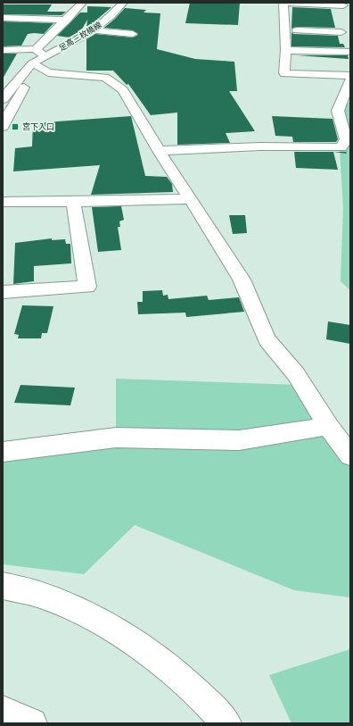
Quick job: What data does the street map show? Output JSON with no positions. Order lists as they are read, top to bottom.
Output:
{
  "streets": {
    "main road": ["足高三枚橋線"]
  },
  "places": {
    "transit": ["宮下入口"]
  }
}
